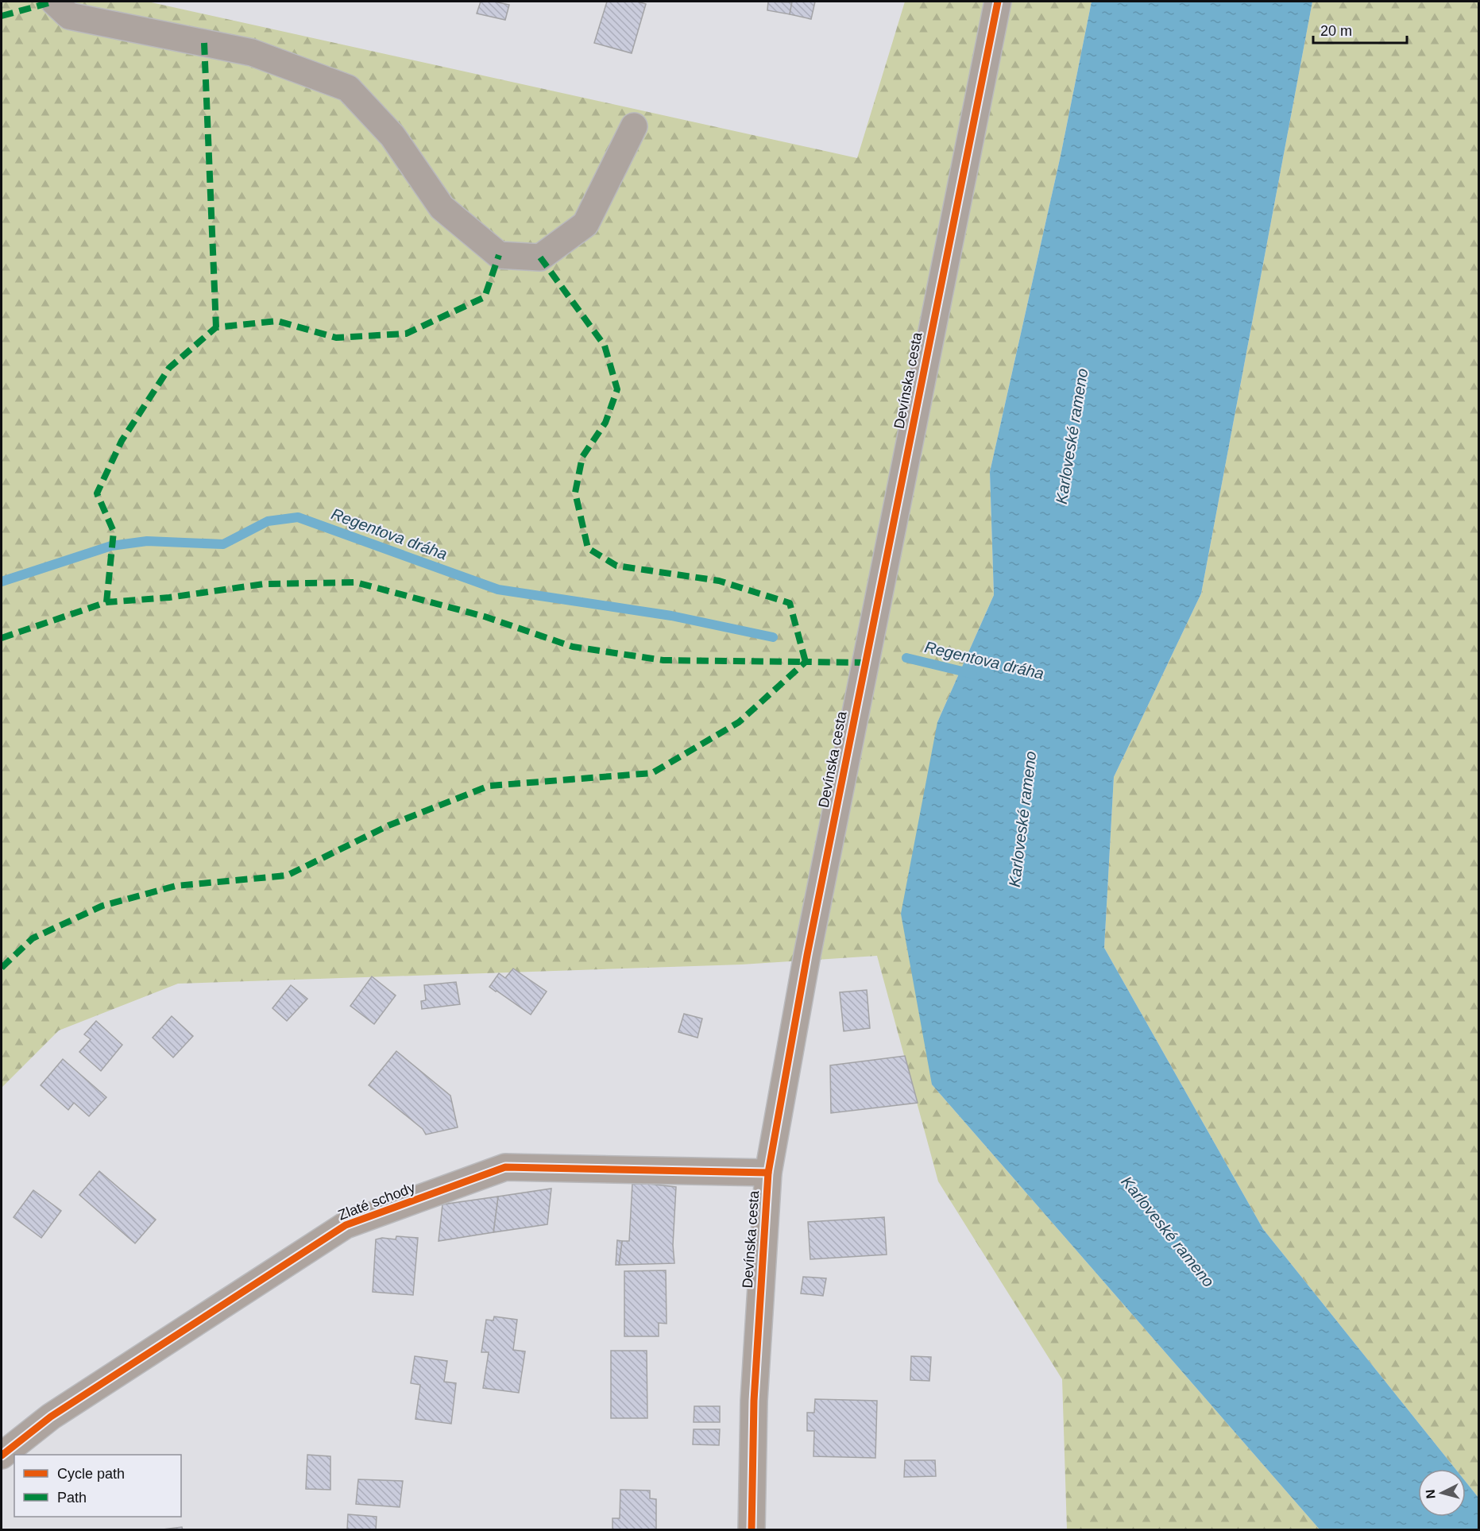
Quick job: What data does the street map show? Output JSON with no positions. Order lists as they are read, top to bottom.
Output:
{
  "streets": {
    "street": ["Devínska cesta", "Zlaté schody"]
  },
  "crossings": [
    ["Devínska cesta", "Zlaté schody"]
  ],
  "water": ["Karloveské rameno", "Regentova dráha"],
  "legend": ["Cycle path", "Path"],
  "scale_bar": "20 m",
  "north": "left"
}
